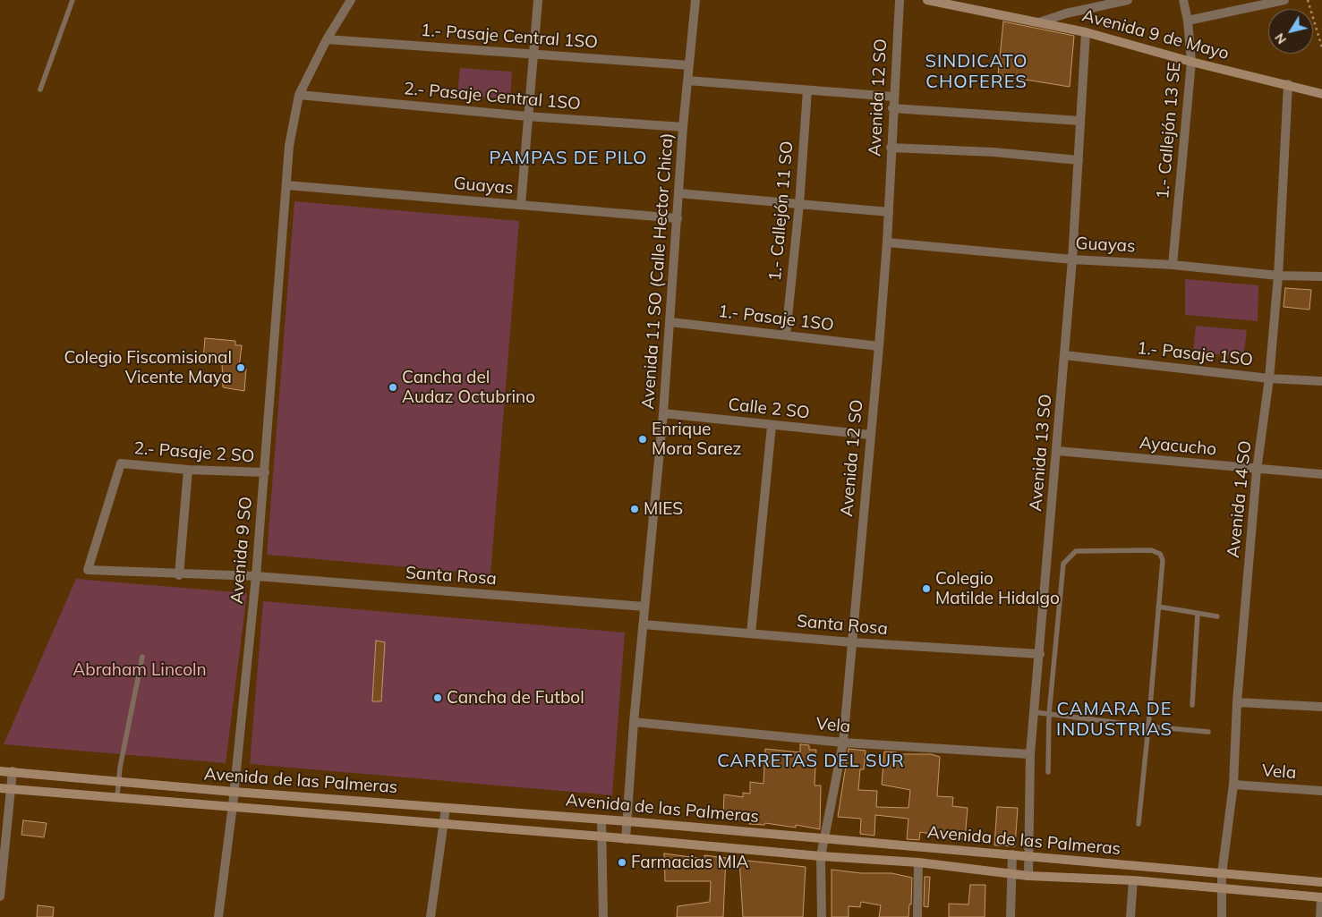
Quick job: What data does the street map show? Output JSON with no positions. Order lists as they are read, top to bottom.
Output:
{
  "streets": {
    "street": [
      "Avenida 9 de Mayo",
      "1.- Pasaje Central 1SO",
      "2.- Pasaje Central 1SO",
      "Avenida 12 SO",
      "1.- Callejón 13 SE",
      "Guayas",
      "1.- Callejón 11 SO",
      "Avenida 11 SO (Calle Hector Chica)",
      "1.- Pasaje 1SO",
      "Calle 2 SO",
      "Ayacucho",
      "2.- Pasaje 2 SO",
      "Avenida 13 SO",
      "Avenida 14 SO",
      "Avenida 9 SO",
      "Santa Rosa",
      "Vela",
      "Avenida de las Palmeras"
    ]
  },
  "crossings": [
    ["Avenida 9 de Mayo", "1.- Callejón 13 SE"],
    ["Avenida 9 de Mayo", "Avenida 13 SO"],
    ["Avenida 9 de Mayo", "Avenida 14 SO"],
    ["1.- Pasaje Central 1SO", "Avenida 11 SO (Calle Hector Chica)"],
    ["1.- Pasaje Central 1SO", "Avenida 9 SO"],
    ["2.- Pasaje Central 1SO", "Avenida 11 SO (Calle Hector Chica)"],
    ["2.- Pasaje Central 1SO", "Avenida 9 SO"],
    ["Avenida 12 SO", "Guayas"],
    ["Avenida 12 SO", "1.- Pasaje 1SO"],
    ["Avenida 12 SO", "Calle 2 SO"],
    ["Avenida 12 SO", "Santa Rosa"],
    ["Avenida 12 SO", "Vela"],
    ["Avenida 12 SO", "Avenida de las Palmeras"],
    ["1.- Callejón 13 SE", "Guayas"],
    ["Guayas", "Avenida 11 SO (Calle Hector Chica)"],
    ["Guayas", "Avenida 13 SO"],
    ["Guayas", "Avenida 14 SO"],
    ["Guayas", "Avenida 9 SO"],
    ["1.- Callejón 11 SO", "1.- Pasaje 1SO"],
    ["Avenida 11 SO (Calle Hector Chica)", "1.- Pasaje 1SO"],
    ["Avenida 11 SO (Calle Hector Chica)", "Calle 2 SO"],
    ["Avenida 11 SO (Calle Hector Chica)", "Santa Rosa"],
    ["Avenida 11 SO (Calle Hector Chica)", "Vela"],
    ["Avenida 11 SO (Calle Hector Chica)", "Avenida de las Palmeras"],
    ["1.- Pasaje 1SO", "Avenida 13 SO"],
    ["1.- Pasaje 1SO", "Avenida 14 SO"],
    ["Ayacucho", "Avenida 13 SO"],
    ["Ayacucho", "Avenida 14 SO"],
    ["2.- Pasaje 2 SO", "Avenida 9 SO"],
    ["2.- Pasaje 2 SO", "Santa Rosa"],
    ["Avenida 13 SO", "Santa Rosa"],
    ["Avenida 13 SO", "Vela"],
    ["Avenida 13 SO", "Avenida de las Palmeras"],
    ["Avenida 14 SO", "Vela"],
    ["Avenida 14 SO", "Avenida de las Palmeras"],
    ["Avenida 9 SO", "Santa Rosa"],
    ["Avenida 9 SO", "Avenida de las Palmeras"]
  ],
  "districts": [
    "SINDICATO CHOFERES",
    "PAMPAS DE PILO",
    "CAMARA DE INDUSTRIAS",
    "CARRETAS DEL SUR"
  ],
  "parks": ["Abraham Lincoln"],
  "places": [
    "Colegio Fiscomisional Vicente Maya",
    "Cancha del Audaz Octubrino",
    "Enrique Mora Sarez",
    "MIES",
    "Colegio Matilde Hidalgo",
    "Cancha de Futbol",
    "Farmacias MIA"
  ],
  "north": "bottom left"
}
